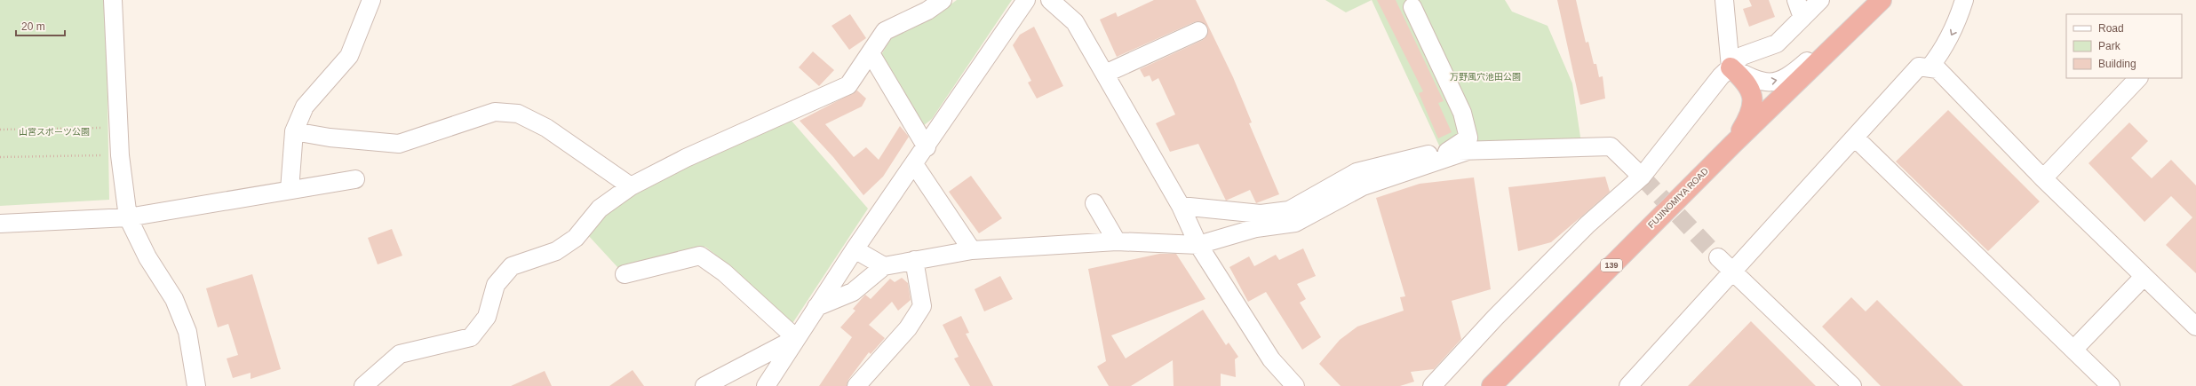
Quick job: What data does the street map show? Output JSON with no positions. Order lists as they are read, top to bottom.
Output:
{
  "streets": {
    "highway": ["FUJINOMIYA ROAD", "139"]
  },
  "crossings": [
    ["FUJINOMIYA ROAD", "139"]
  ],
  "parks": ["万野風穴池田公園", "山宮スポーツ公園"],
  "legend": ["Road", "Park", "Building"],
  "scale_bar": "20 m"
}
